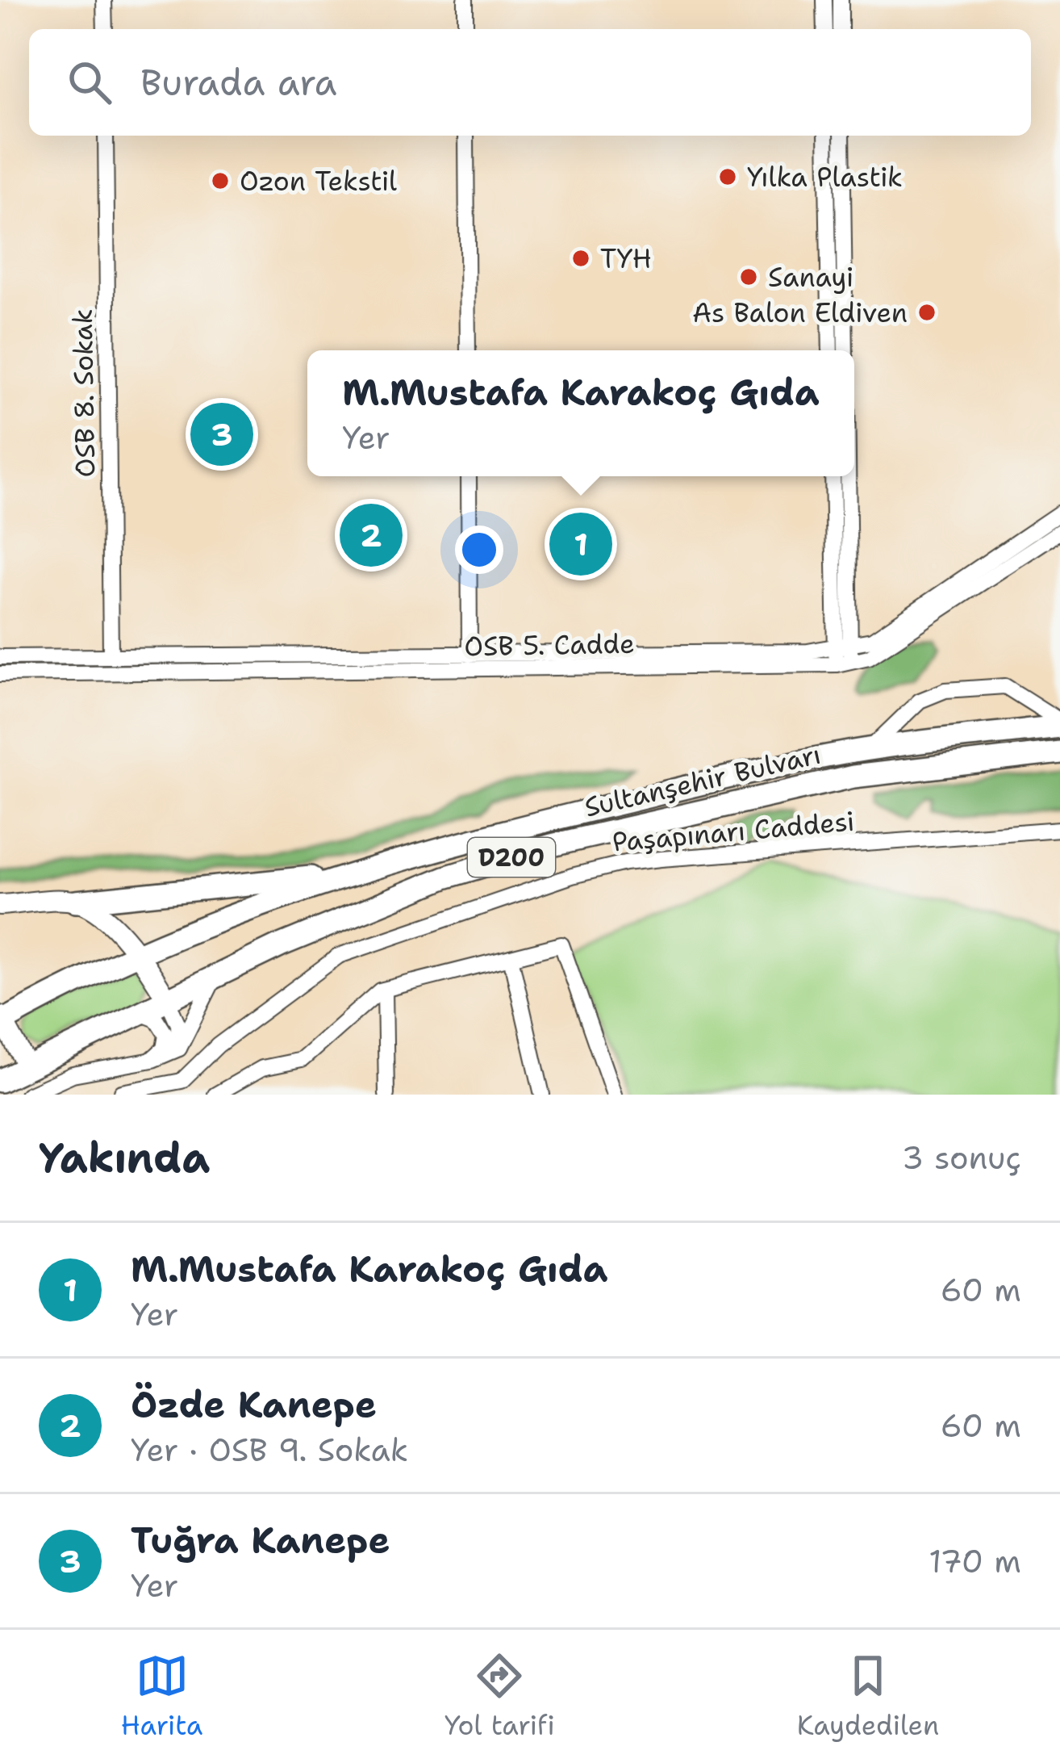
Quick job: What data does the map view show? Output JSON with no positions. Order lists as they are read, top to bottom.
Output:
{
  "streets": {
    "highway": ["Sultanşehir Bulvarı", "D200"],
    "street": ["OSB 8. Sokak", "OSB 5. Cadde", "Paşapınarı Caddesi"]
  },
  "places": [
    "Yılka Plastik",
    "Ozon Tekstil",
    "TYH",
    "Sanayi",
    "As Balon Eldiven"
  ],
  "page": {
    "search": "Burada ara",
    "popup": ["M.Mustafa Karakoç Gıda", "Yer"],
    "pins": ["3", "2", "1"],
    "heading": ["Yakında", "3 sonuç"],
    "list": [
      {
        "mark": "1",
        "name": "M.Mustafa Karakoç Gıda",
        "note": "Yer",
        "value": "60 m"
      },
      {
        "mark": "2",
        "name": "Özde Kanepe",
        "note": "Yer · OSB 9. Sokak",
        "value": "60 m"
      },
      {
        "mark": "3",
        "name": "Tuğra Kanepe",
        "note": "Yer",
        "value": "170 m"
      }
    ],
    "nav": ["Harita", "Yol tarifi", "Kaydedilen"]
  }
}
